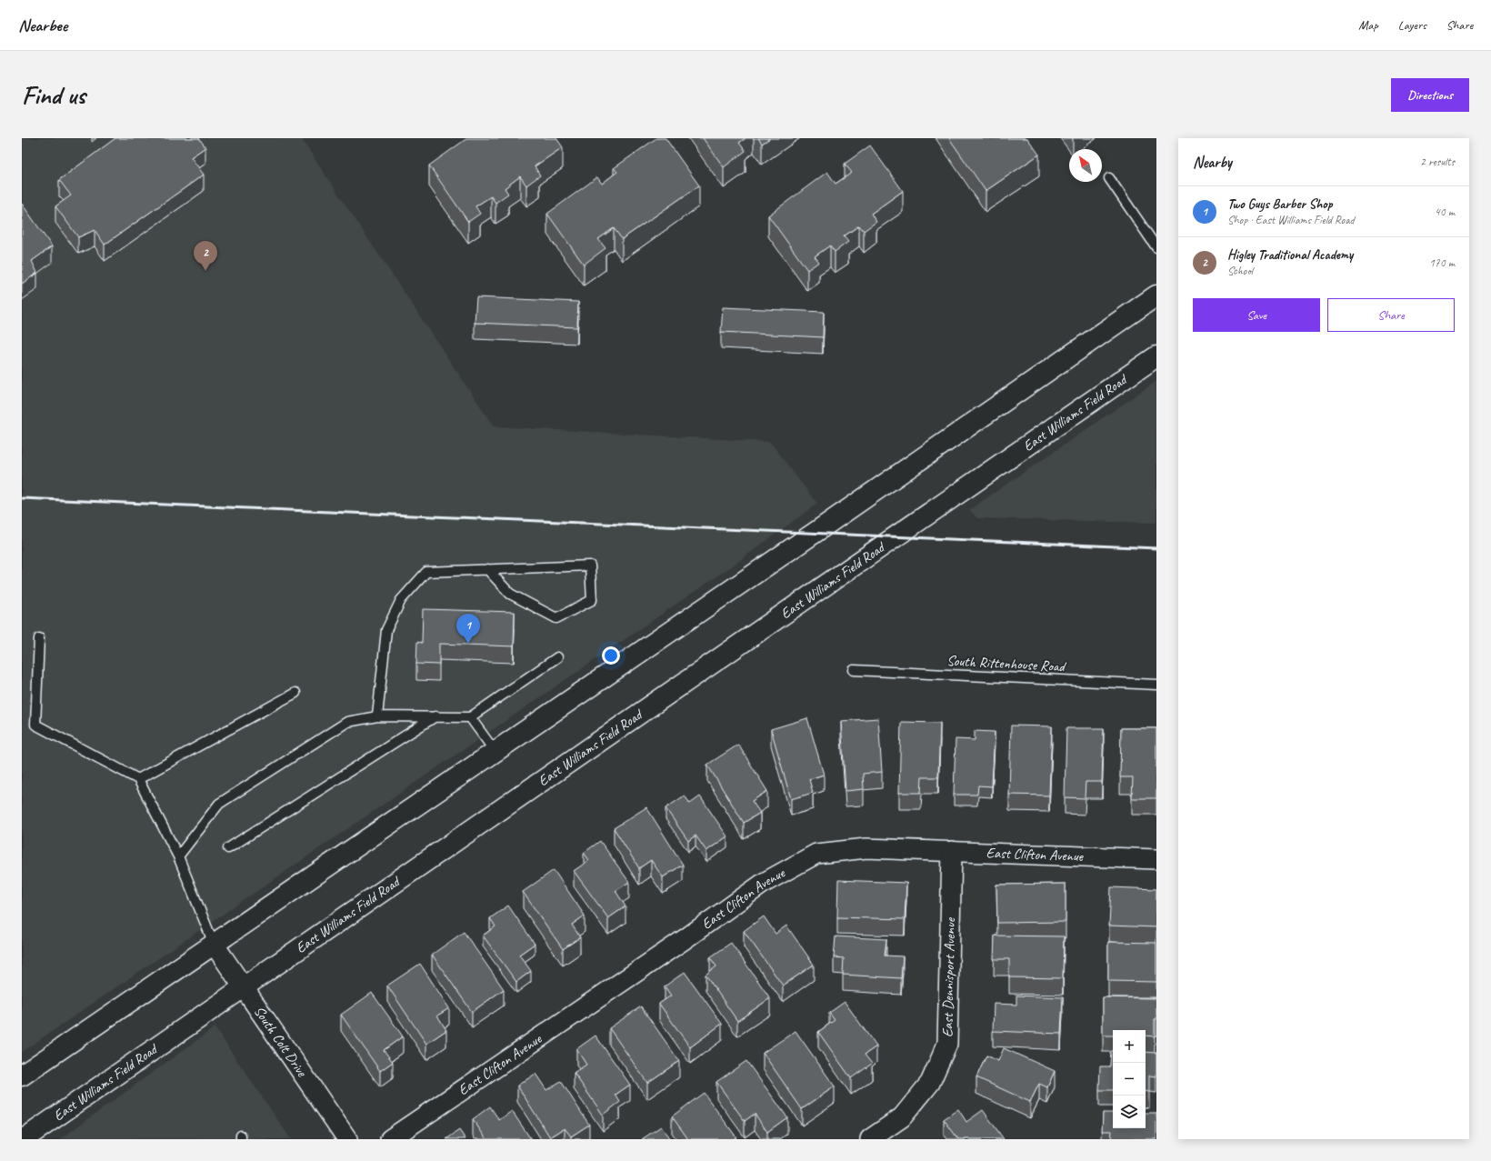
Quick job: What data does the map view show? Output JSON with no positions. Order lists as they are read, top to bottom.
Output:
{
  "streets": {
    "main road": ["East Williams Field Road"],
    "street": ["East Clifton Avenue", "East Dennisport Avenue", "South Colt Drive"],
    "lane": ["South Rittenhouse Road"]
  },
  "crossings": [
    ["East Williams Field Road", "South Colt Drive"],
    ["East Clifton Avenue", "East Dennisport Avenue"]
  ],
  "north": "top left",
  "page": {
    "header": "Nearbee",
    "nav": ["Map", "Layers", "Share"],
    "buttons": [
      "Directions",
      ["Save", "Share"]
    ],
    "title": "Find us",
    "heading": ["Nearby", "2 results"],
    "list": [
      {
        "mark": "1",
        "name": "Two Guys Barber Shop",
        "note": "Shop · East Williams Field Road",
        "value": "40 m"
      },
      {
        "mark": "2",
        "name": "Higley Traditional Academy",
        "note": "School",
        "value": "170 m"
      }
    ],
    "pins": ["2", "1"],
    "map_buttons": ["+", "−"]
  }
}
